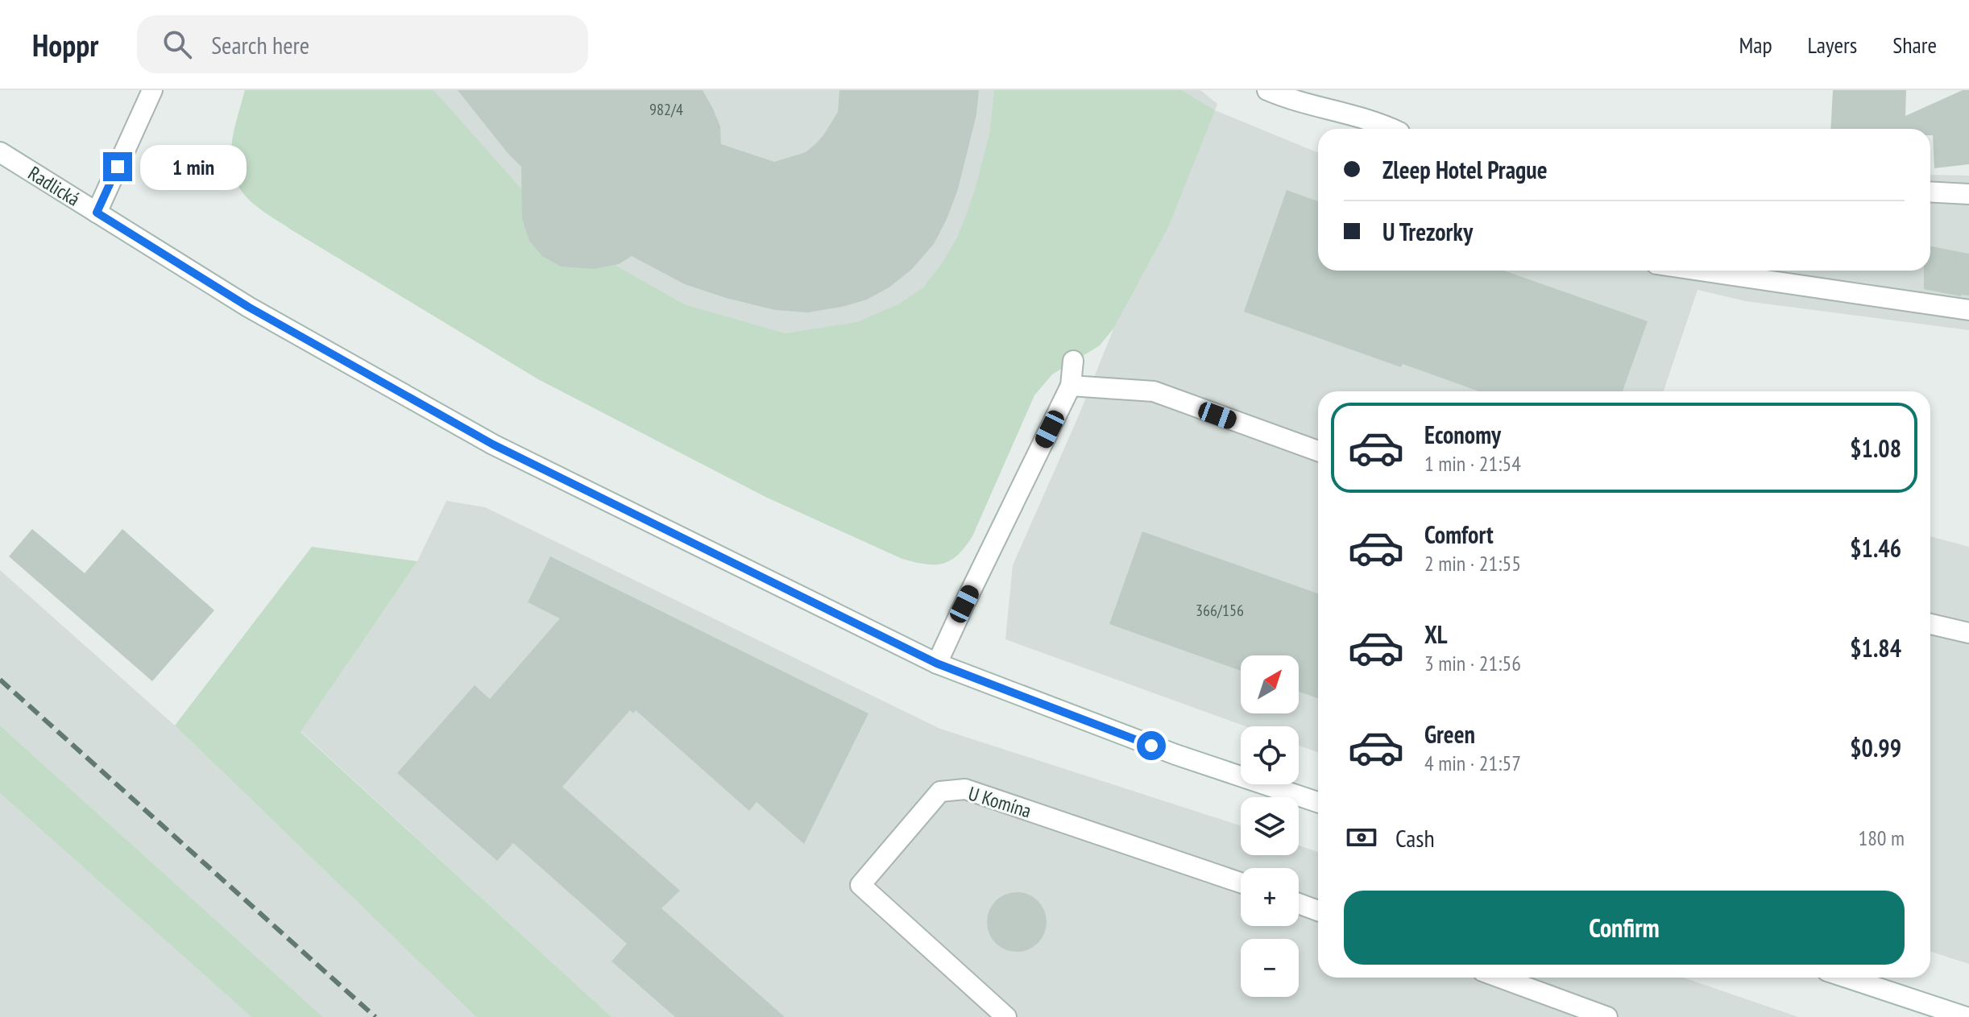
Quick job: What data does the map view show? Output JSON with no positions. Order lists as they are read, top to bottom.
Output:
{
  "streets": {
    "main road": ["Radlická", "U Komína"]
  },
  "house_numbers": ["982/4", "366/156"],
  "north": "top right",
  "page": {
    "header": "Hoppr",
    "search": "Search here",
    "nav": ["Map", "Layers", "Share"],
    "banner": ["Zleep Hotel Prague", "U Trezorky"],
    "bubble": "1 min",
    "list": [
      {
        "name": "Economy",
        "note": "1 min · 21:54",
        "value": "$1.08"
      },
      {
        "name": "Comfort",
        "note": "2 min · 21:55",
        "value": "$1.46"
      },
      {
        "name": "XL",
        "note": "3 min · 21:56",
        "value": "$1.84"
      },
      {
        "name": "Green",
        "note": "4 min · 21:57",
        "value": "$0.99"
      }
    ],
    "map_buttons": ["+", "−"],
    "pay": ["Cash", "180 m"],
    "buttons": "Confirm"
  }
}
